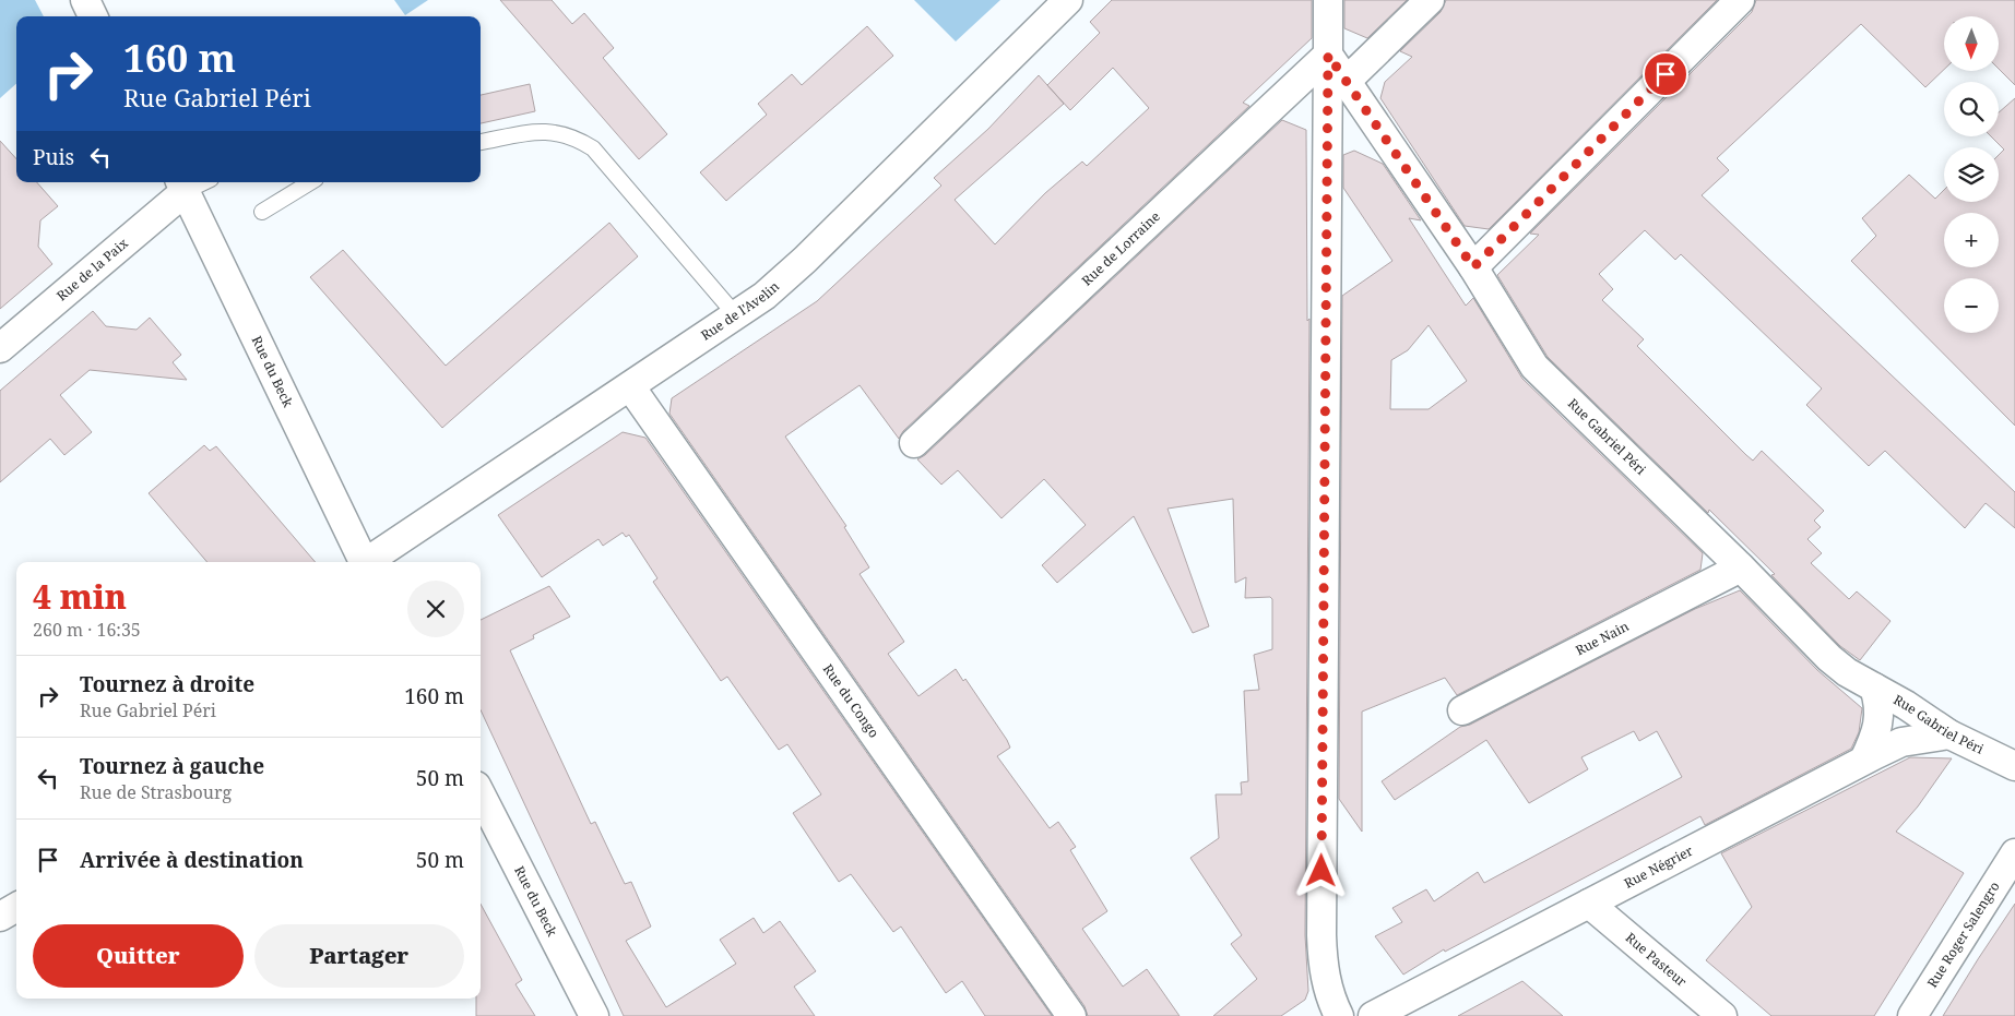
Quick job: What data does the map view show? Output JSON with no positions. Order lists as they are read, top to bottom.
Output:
{
  "streets": {
    "street": [
      "Rue de Lorraine",
      "Rue de la Paix",
      "Rue de l'Avelin",
      "Rue du Beck",
      "Rue Gabriel Péri",
      "Rue Nain",
      "Rue du Congo",
      "Rue Négrier",
      "Rue Roger Salengro",
      "Rue Pasteur"
    ]
  },
  "crossings": [
    ["Rue de Lorraine", "Rue Gabriel Péri"],
    ["Rue de la Paix", "Rue du Beck"],
    ["Rue de l'Avelin", "Rue du Congo"],
    ["Rue Gabriel Péri", "Rue Nain"],
    ["Rue Gabriel Péri", "Rue Négrier"],
    ["Rue Négrier", "Rue Pasteur"]
  ],
  "north": "bottom",
  "page": {
    "map_buttons": ["+", "−"],
    "turn": ["160 m", "Rue Gabriel Péri"],
    "then": "Puis",
    "heading": ["4 min", "260 m · 16:35"],
    "list": [
      {
        "name": "Tournez à droite",
        "note": "Rue Gabriel Péri",
        "value": "160 m"
      },
      {
        "name": "Tournez à gauche",
        "note": "Rue de Strasbourg",
        "value": "50 m"
      },
      {
        "name": "Arrivée à destination",
        "value": "50 m"
      }
    ],
    "buttons": ["Quitter", "Partager"]
  }
}
